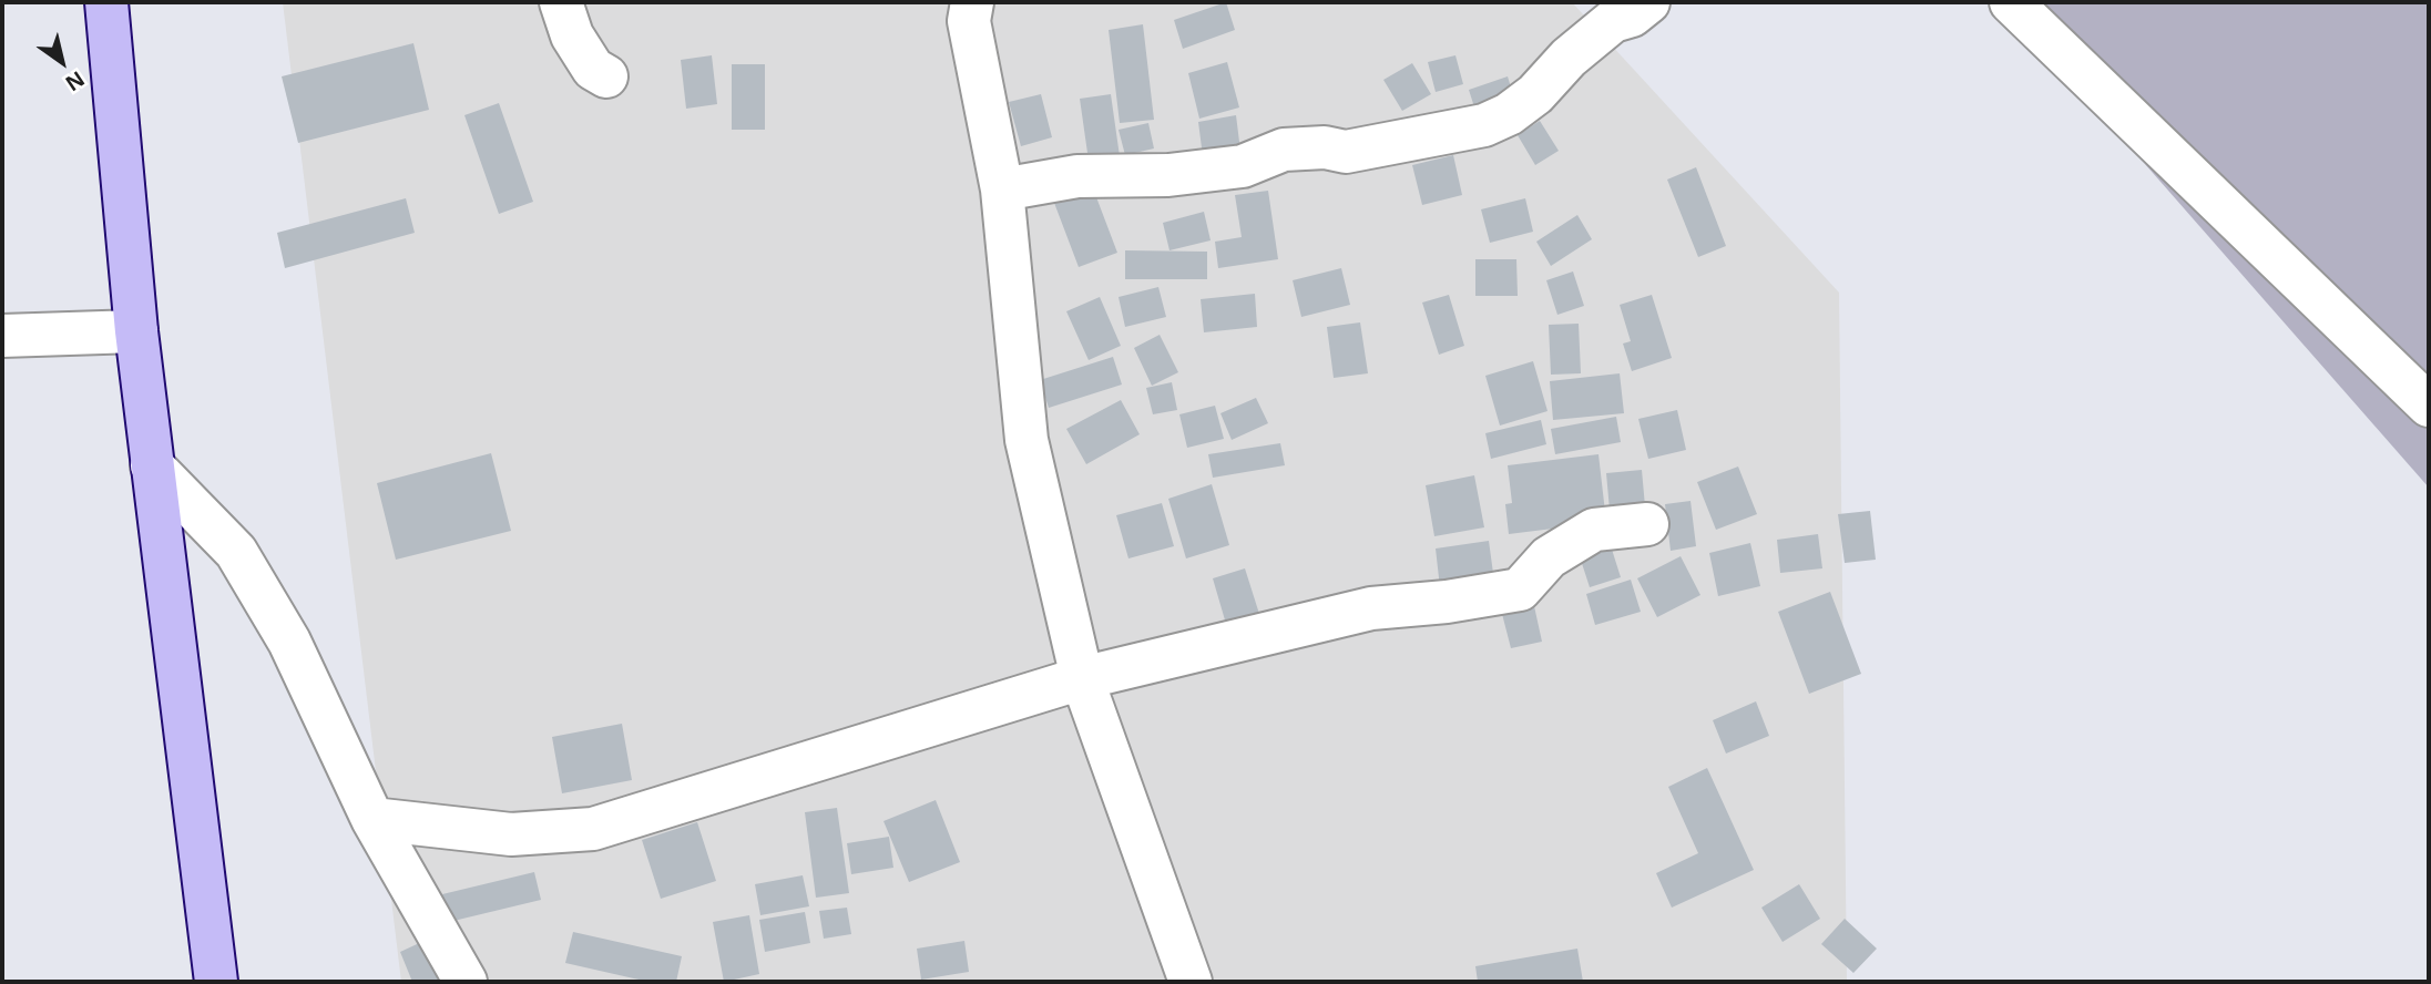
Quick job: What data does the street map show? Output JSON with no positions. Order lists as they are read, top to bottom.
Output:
{
  "north": "bottom right"
}
